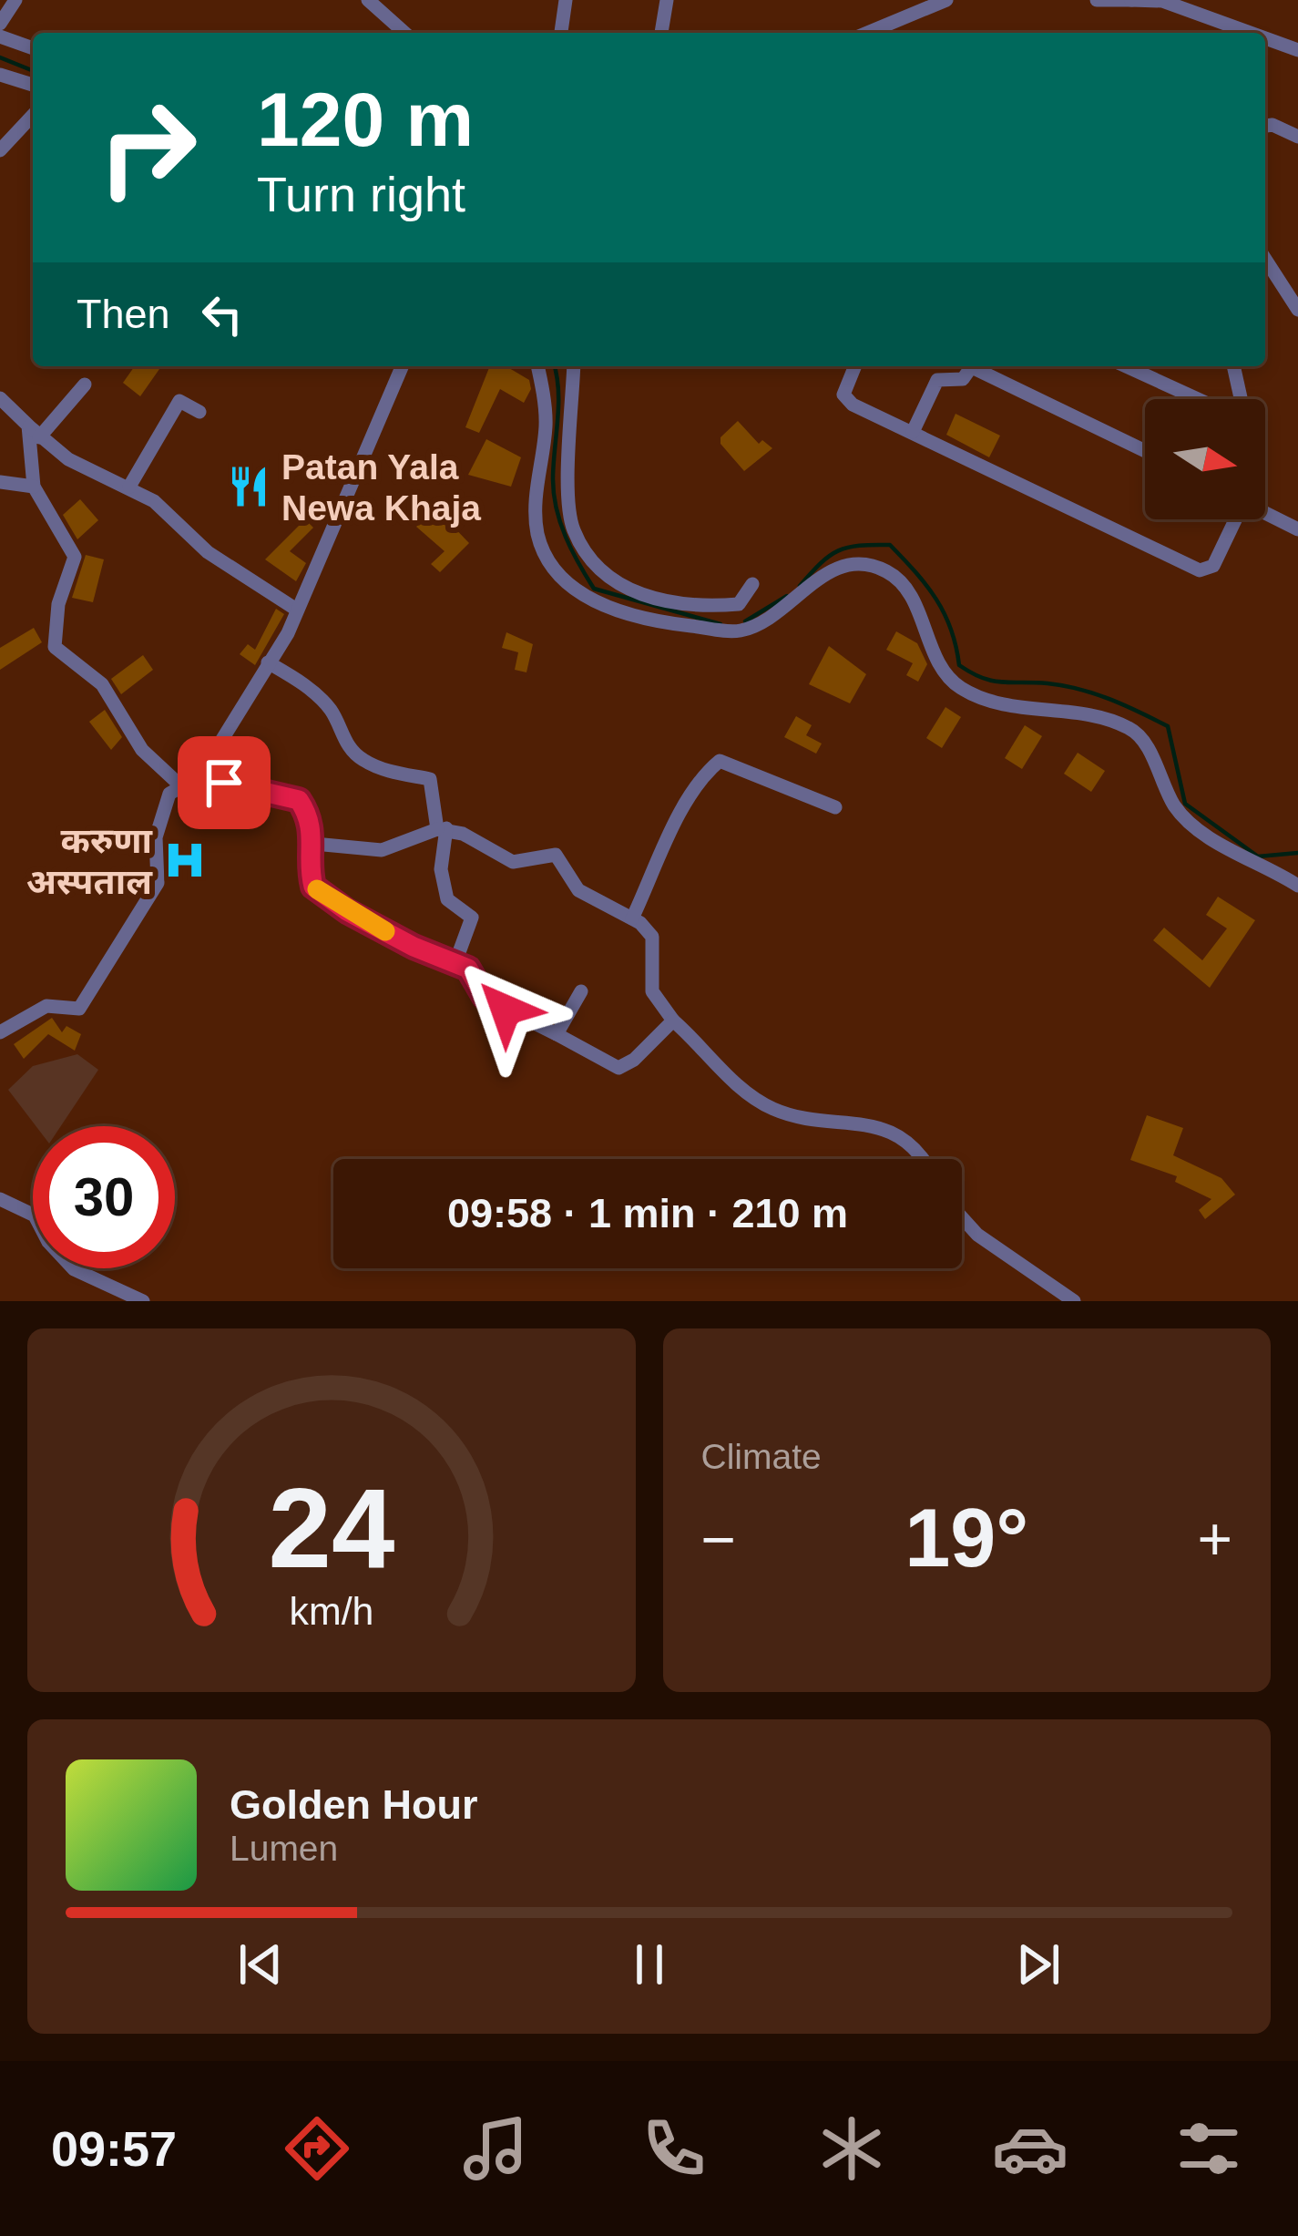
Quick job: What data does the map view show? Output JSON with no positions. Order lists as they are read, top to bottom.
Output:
{
  "places": {
    "restaurant": ["Patan Yala Newa Khaja"],
    "hospital": ["करुणा अस्पताल"]
  },
  "north": "right",
  "page": {
    "turn": ["120 m", "Turn right"],
    "then": "Then",
    "limit": "30",
    "trip": "09:58 · 1 min · 210 m",
    "tile": "Climate",
    "heat": ["−", "19°", "+"],
    "song": ["Golden Hour", "Lumen"],
    "tabs": "09:57",
    "gauge": ["24", "km/h"]
  }
}
